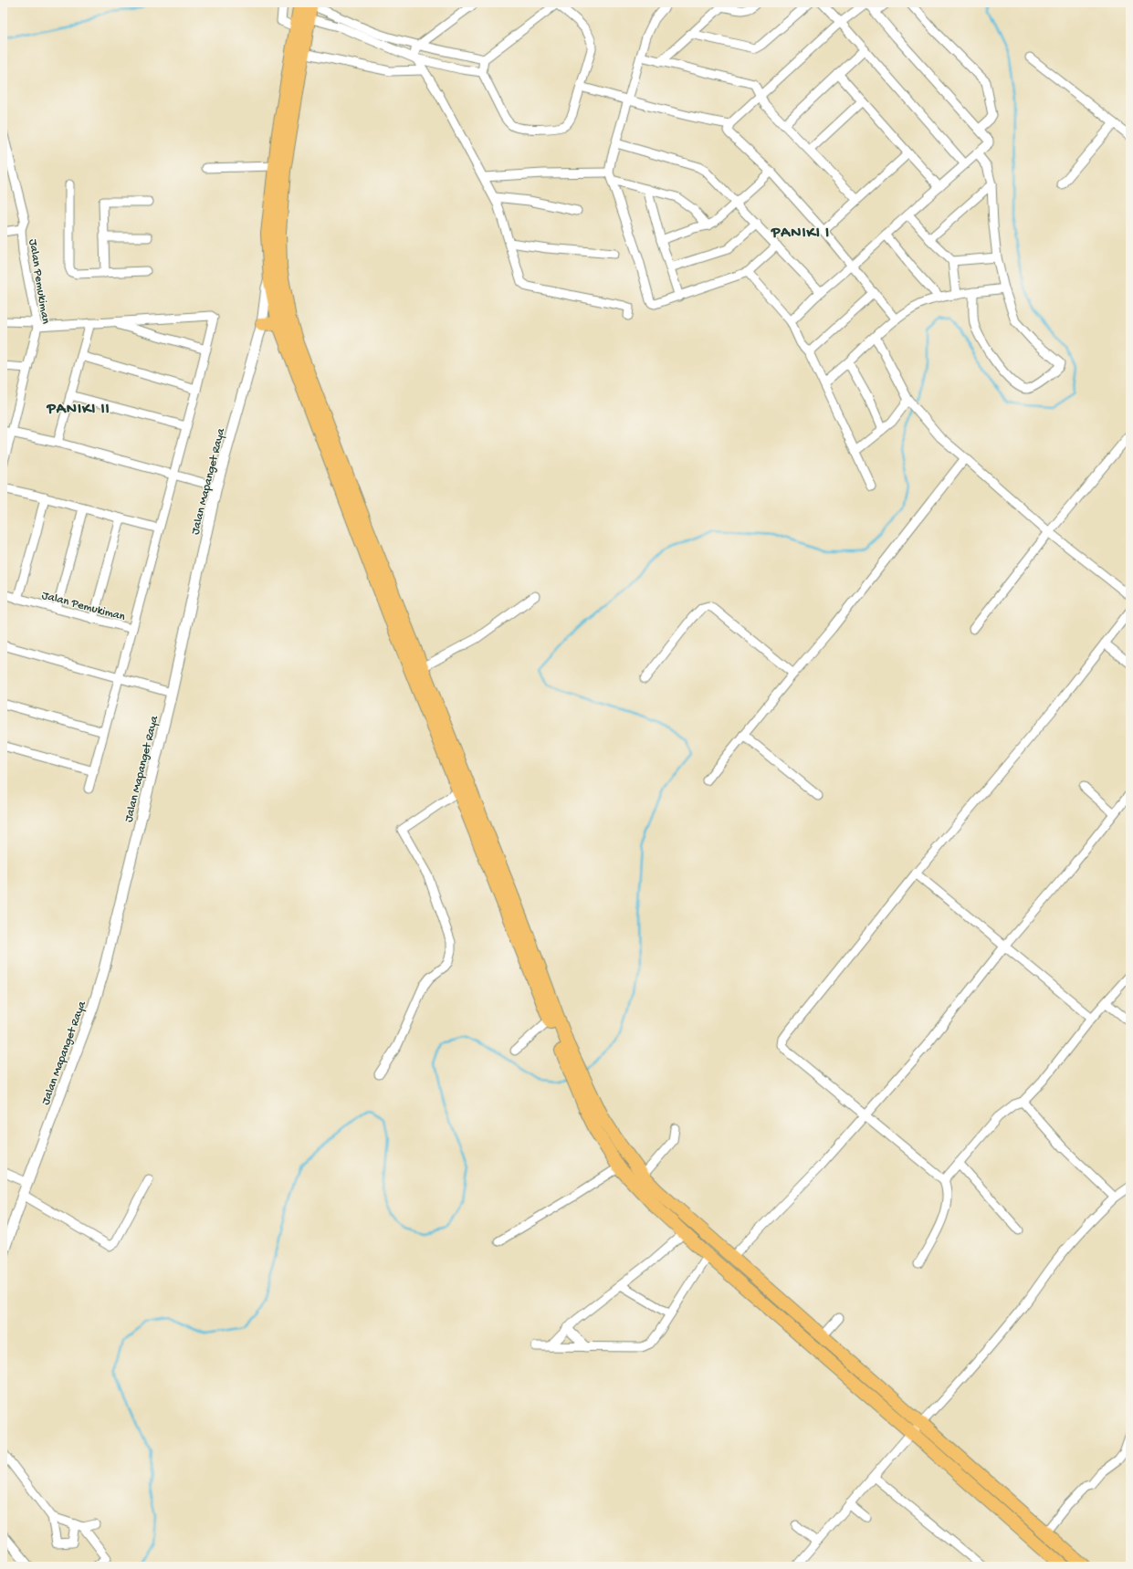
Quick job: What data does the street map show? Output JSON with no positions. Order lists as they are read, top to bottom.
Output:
{
  "streets": {
    "street": ["Jalan Pemukiman", "Jalan Mapanget Raya"]
  },
  "districts": ["PANIKI I", "PANIKI II"]
}
